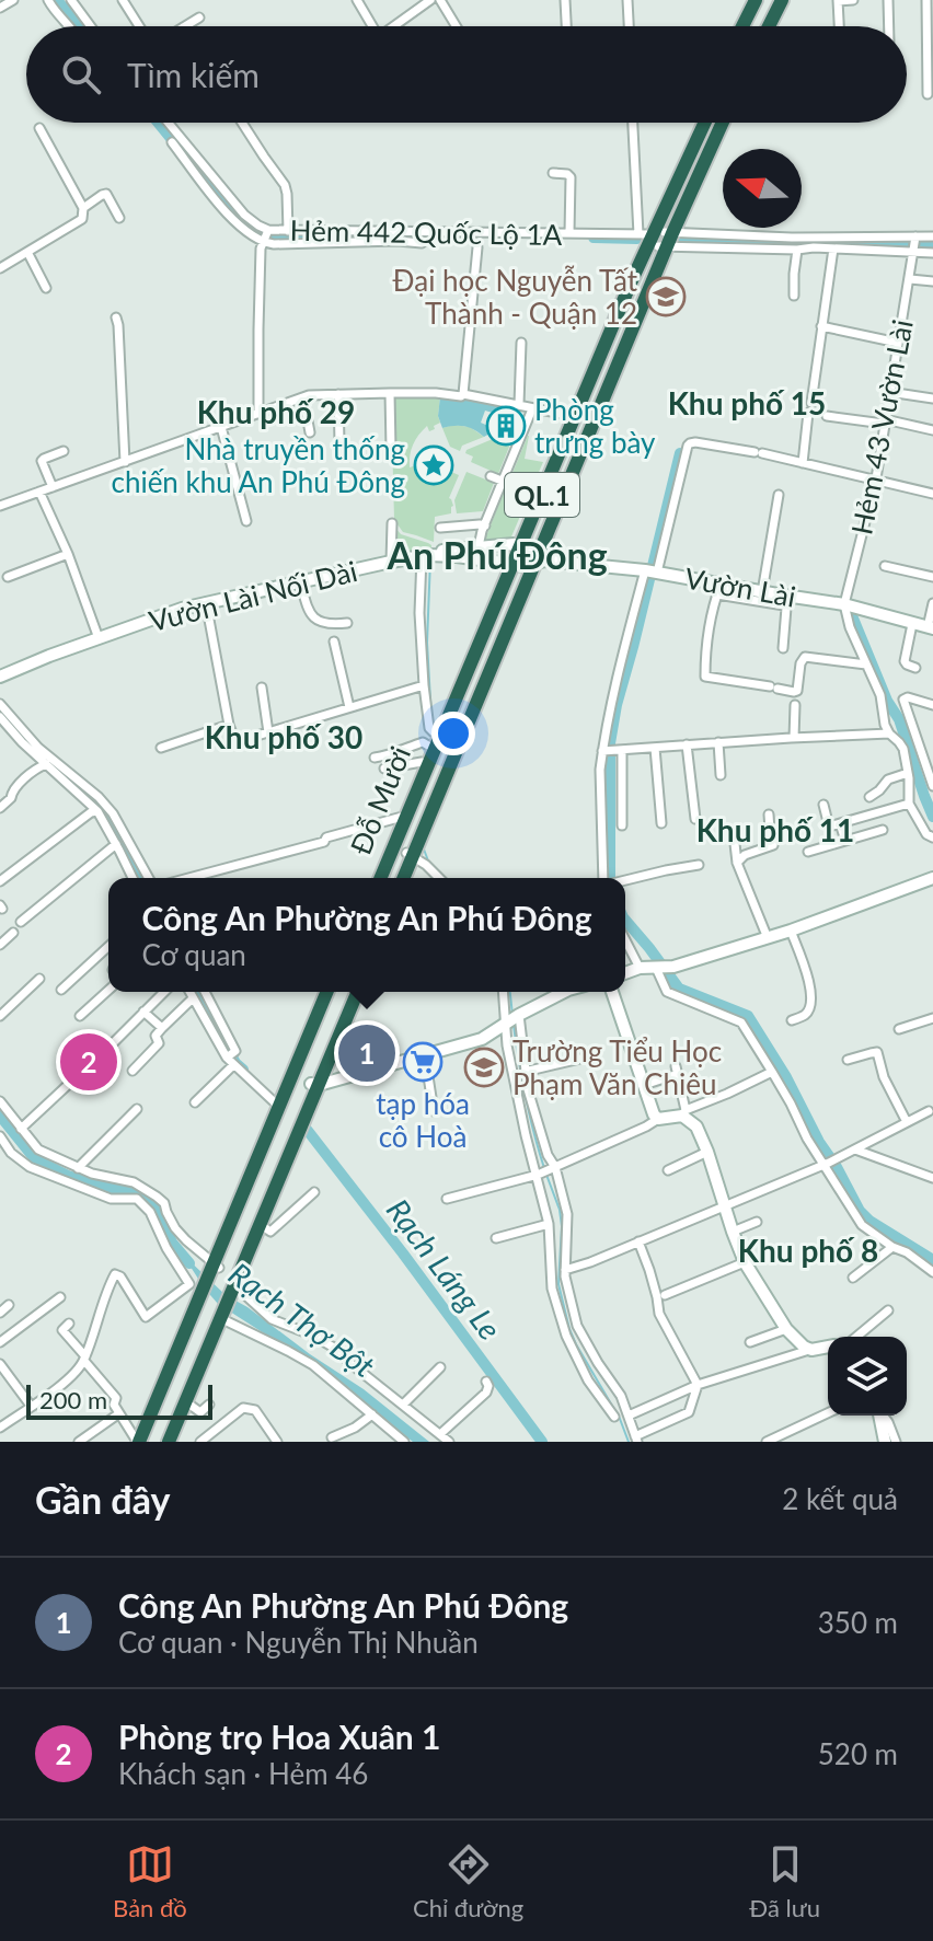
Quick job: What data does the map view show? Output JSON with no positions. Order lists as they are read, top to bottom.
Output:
{
  "streets": {
    "highway": ["QL.1", "Đỗ Mười"],
    "street": [
      "Hẻm 442 Quốc Lộ 1A",
      "Hẻm 43 Vườn Lài",
      "Vườn Lài",
      "Vườn Lài Nối Dài"
    ]
  },
  "crossings": [
    ["Hẻm 442 Quốc Lộ 1A", "Đỗ Mười"],
    ["Hẻm 43 Vườn Lài", "Vườn Lài"],
    ["Vườn Lài", "Vườn Lài Nối Dài"],
    ["Vườn Lài", "Đỗ Mười"],
    ["Vườn Lài Nối Dài", "Đỗ Mười"]
  ],
  "districts": [
    "Khu phố 15",
    "Khu phố 29",
    "An Phú Đông",
    "Khu phố 30",
    "Khu phố 11",
    "Khu phố 8"
  ],
  "water": ["Rạch Láng Le", "Rạch Thợ Bột"],
  "places": {
    "school or university": ["Đại học Nguyễn Tất Thành - Quận 12", "Trường Tiểu Học Phạm Văn Chiêu"],
    "building": ["Phòng trưng bày"],
    "place": ["Nhà truyền thống chiến khu An Phú Đông"],
    "supermarket": ["tạp hóa cô Hoà"]
  },
  "scale_bar": "200 m",
  "north": "left",
  "page": {
    "search": "Tìm kiếm",
    "popup": ["Công An Phường An Phú Đông", "Cơ quan"],
    "pins": ["1", "2"],
    "scale": "200 m",
    "heading": ["Gần đây", "2 kết quả"],
    "list": [
      {
        "mark": "1",
        "name": "Công An Phường An Phú Đông",
        "note": "Cơ quan · Nguyễn Thị Nhuần",
        "value": "350 m"
      },
      {
        "mark": "2",
        "name": "Phòng trọ Hoa Xuân 1",
        "note": "Khách sạn · Hẻm 46",
        "value": "520 m"
      }
    ],
    "nav": ["Bản đồ", "Chỉ đường", "Đã lưu"]
  }
}
